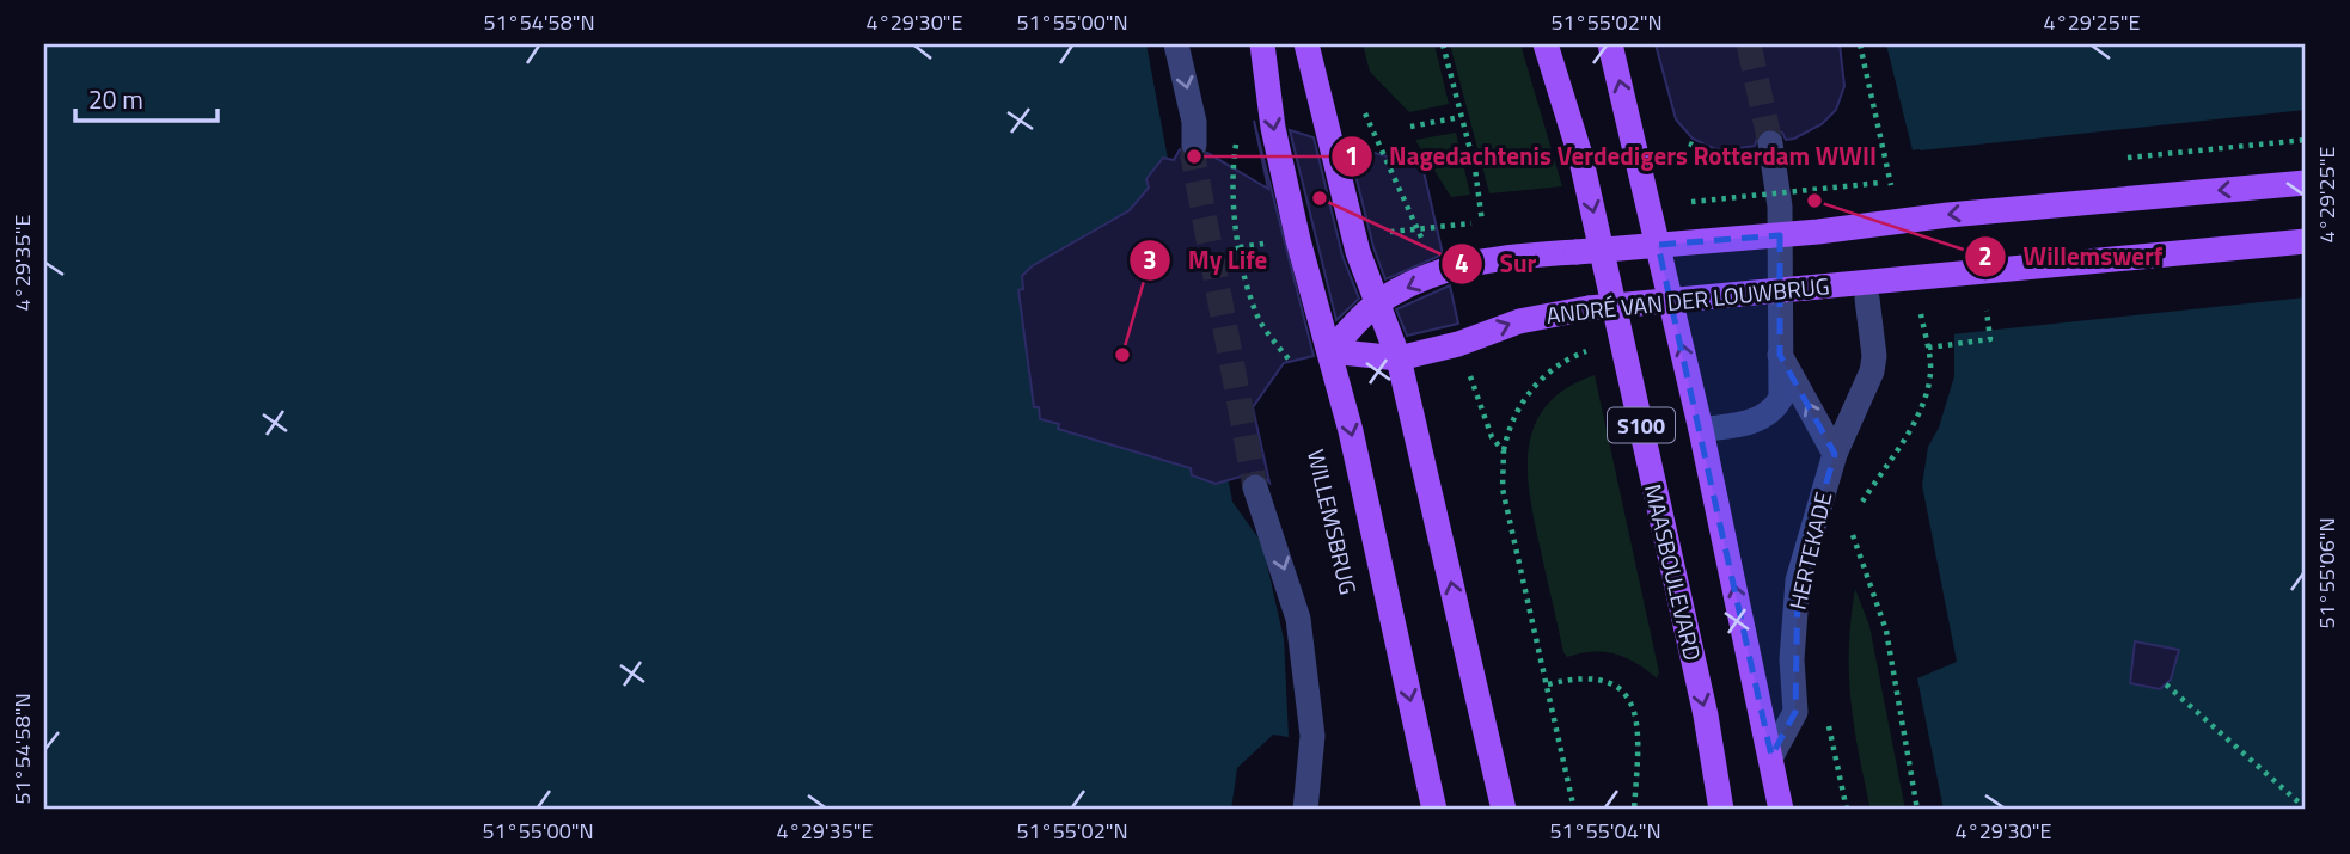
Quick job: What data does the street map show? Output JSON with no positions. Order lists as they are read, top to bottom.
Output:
{
  "streets": {
    "main road": [
      "ANDRÉ VAN DER LOUWBRUG",
      "S100",
      "WILLEMSBRUG",
      "MAASBOULEVARD"
    ],
    "street": ["HERTEKADE"]
  },
  "crossings": [
    ["ANDRÉ VAN DER LOUWBRUG", "WILLEMSBRUG"],
    ["S100", "HERTEKADE"]
  ],
  "places": [
    "Nagedachtenis Verdedigers Rotterdam WWII",
    "Sur",
    "Willemswerf",
    "My Life"
  ],
  "scale_bar": "20 m",
  "coordinates": [
    "51°54'58\"N",
    "4°29'30\"E",
    "51°55'00\"N",
    "51°55'02\"N",
    "4°29'25\"E",
    "4°29'35\"E",
    "51°55'06\"N",
    "51°55'04\"N"
  ]
}
